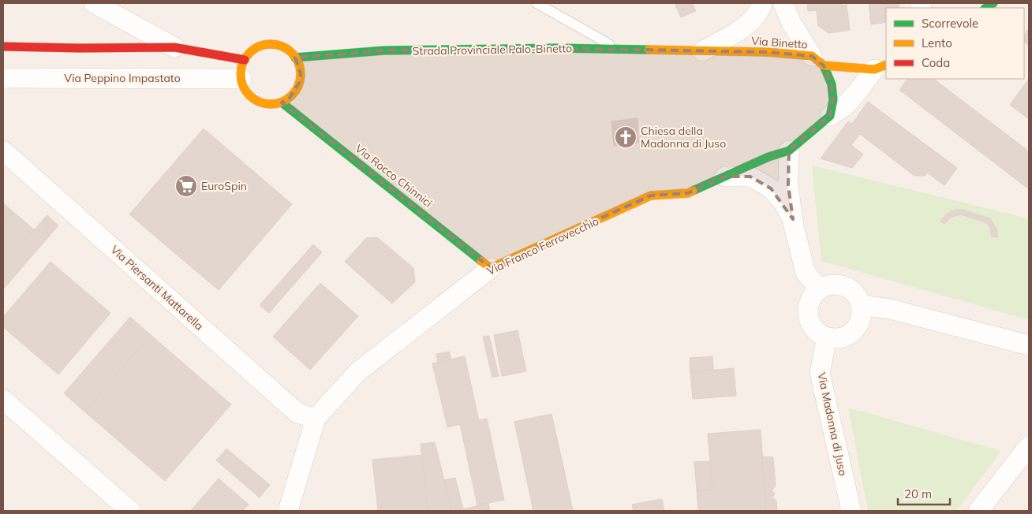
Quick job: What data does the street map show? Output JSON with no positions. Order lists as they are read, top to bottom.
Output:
{
  "streets": {
    "street": [
      "Via Binetto",
      "Strada Provinciale Palo-Binetto",
      "Via Peppino Impastato",
      "Via Rocco Chinnici",
      "Via Franco Ferrovecchio",
      "Via Piersanti Mattarella",
      "Via Madonna di Juso"
    ]
  },
  "crossings": [
    ["Via Binetto", "Strada Provinciale Palo-Binetto"],
    ["Strada Provinciale Palo-Binetto", "Via Peppino Impastato"],
    ["Strada Provinciale Palo-Binetto", "Via Rocco Chinnici"],
    ["Via Peppino Impastato", "Via Rocco Chinnici"],
    ["Via Rocco Chinnici", "Via Franco Ferrovecchio"],
    ["Via Franco Ferrovecchio", "Via Piersanti Mattarella"]
  ],
  "places": {
    "church": ["Chiesa della Madonna di Juso"],
    "supermarket": ["EuroSpin"]
  },
  "legend": ["Scorrevole", "Lento", "Coda"],
  "scale_bar": "20 m"
}
